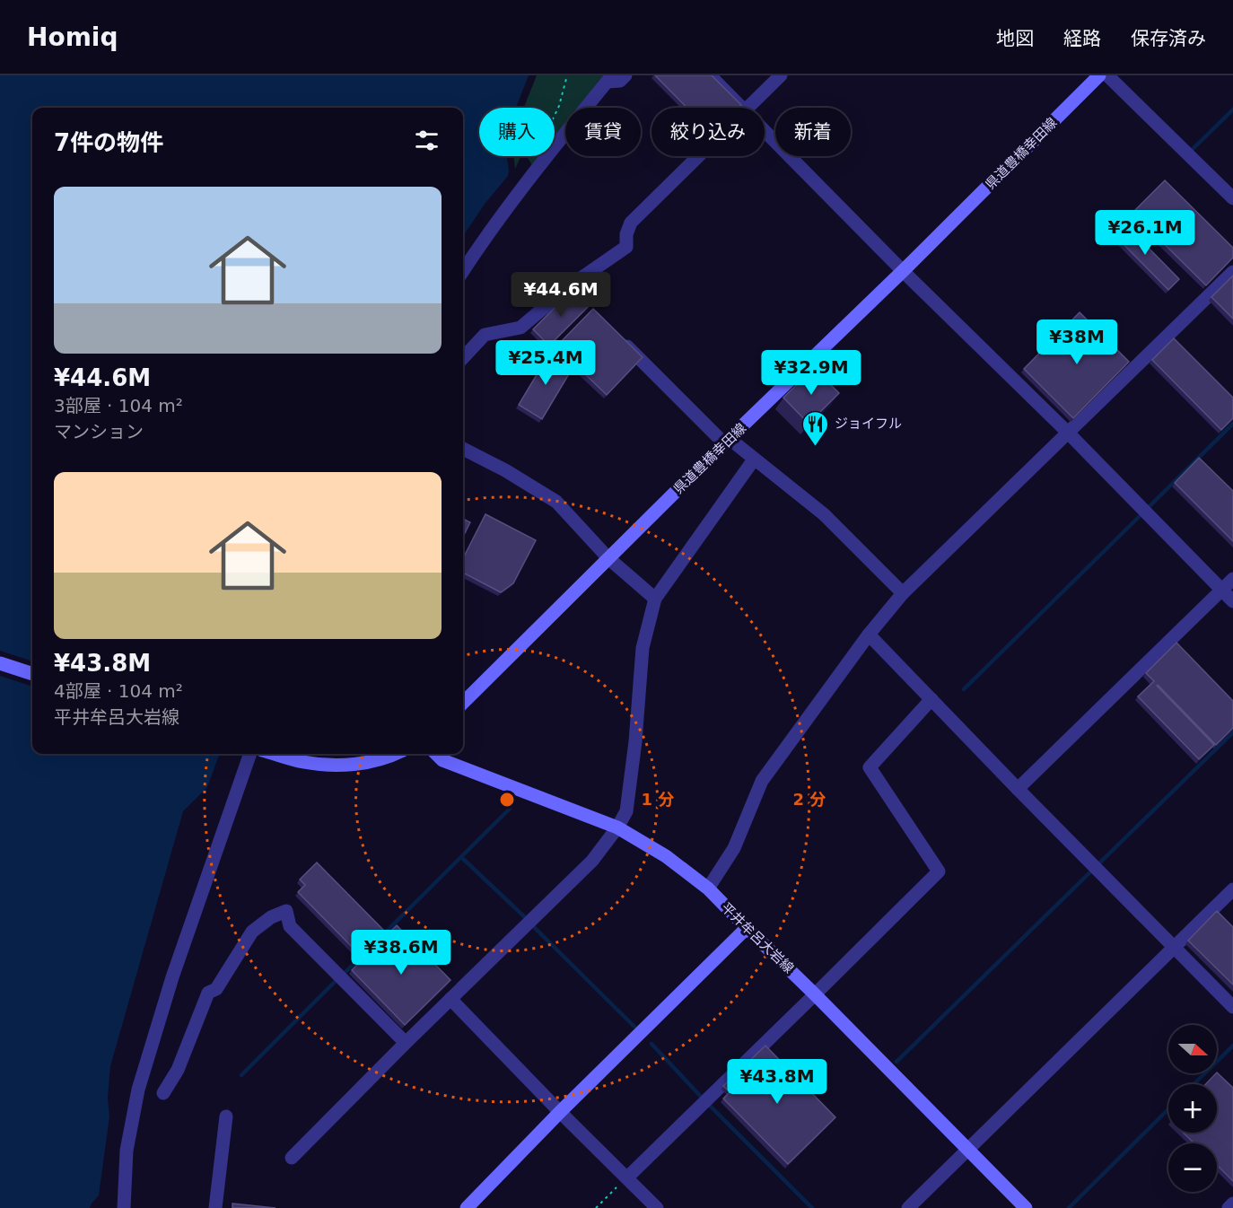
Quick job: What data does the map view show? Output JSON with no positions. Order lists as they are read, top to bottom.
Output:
{
  "streets": {
    "main road": ["県道豊橋幸田線", "平井牟呂大岩線"]
  },
  "places": {
    "restaurant": ["ジョイフル"]
  },
  "north": "right",
  "page": {
    "header": "Homiq",
    "nav": ["地図", "経路", "保存済み"],
    "chip": [
      "購入",
      "賃貸",
      "絞り込み",
      "新着"
    ],
    "heading": "7件の物件",
    "list": [
      {
        "name": "¥44.6M",
        "note": "3部屋 · 104 m² · マンション"
      },
      {
        "name": "¥43.8M",
        "note": "4部屋 · 104 m² · 平井牟呂大岩線"
      }
    ],
    "price": [
      "¥26.1M",
      "¥44.6M",
      "¥38M",
      "¥25.4M",
      "¥32.9M",
      "¥38.6M",
      "¥43.8M"
    ],
    "map_buttons": ["+", "−"]
  },
  "rings": ["1 分", "2 分"]
}
